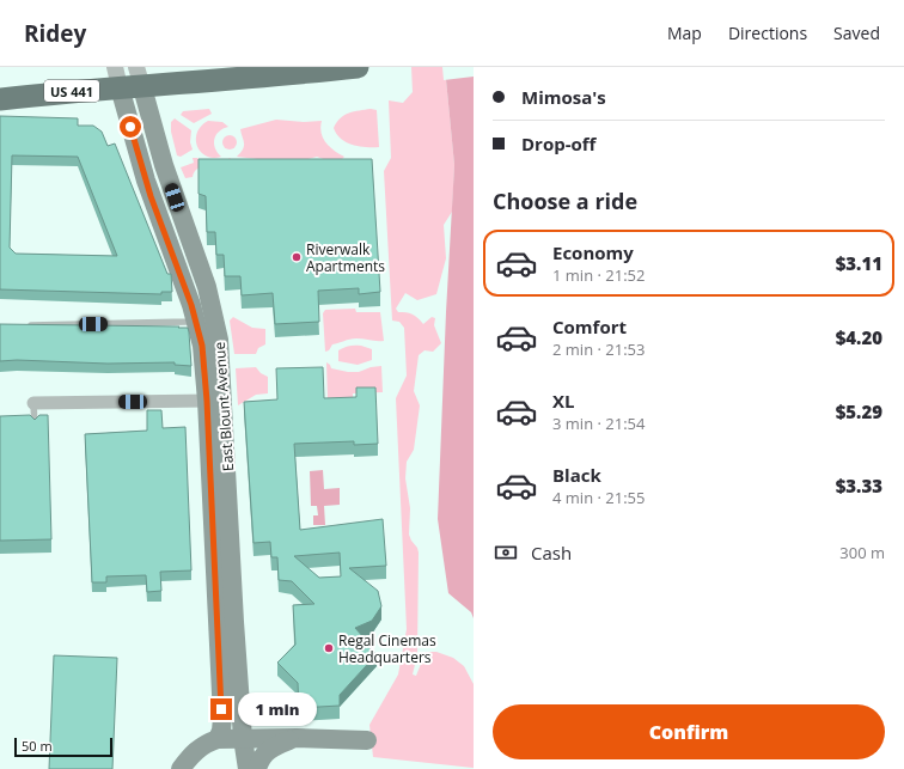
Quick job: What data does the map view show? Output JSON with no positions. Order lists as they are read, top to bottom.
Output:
{
  "streets": {
    "highway": ["US 441"],
    "main road": ["East Blount Avenue"]
  },
  "crossings": [
    ["US 441", "East Blount Avenue"]
  ],
  "places": ["Riverwalk Apartments", "Regal Cinemas Headquarters"],
  "scale_bar": "50 m",
  "page": {
    "header": "Ridey",
    "nav": ["Map", "Directions", "Saved"],
    "banner": ["Mimosa's", "Drop-off"],
    "heading": "Choose a ride",
    "list": [
      {
        "name": "Economy",
        "note": "1 min · 21:52",
        "value": "$3.11"
      },
      {
        "name": "Comfort",
        "note": "2 min · 21:53",
        "value": "$4.20"
      },
      {
        "name": "XL",
        "note": "3 min · 21:54",
        "value": "$5.29"
      },
      {
        "name": "Black",
        "note": "4 min · 21:55",
        "value": "$3.33"
      }
    ],
    "pay": ["Cash", "300 m"],
    "bubble": "1 min",
    "buttons": "Confirm",
    "scale": "50 m"
  }
}
